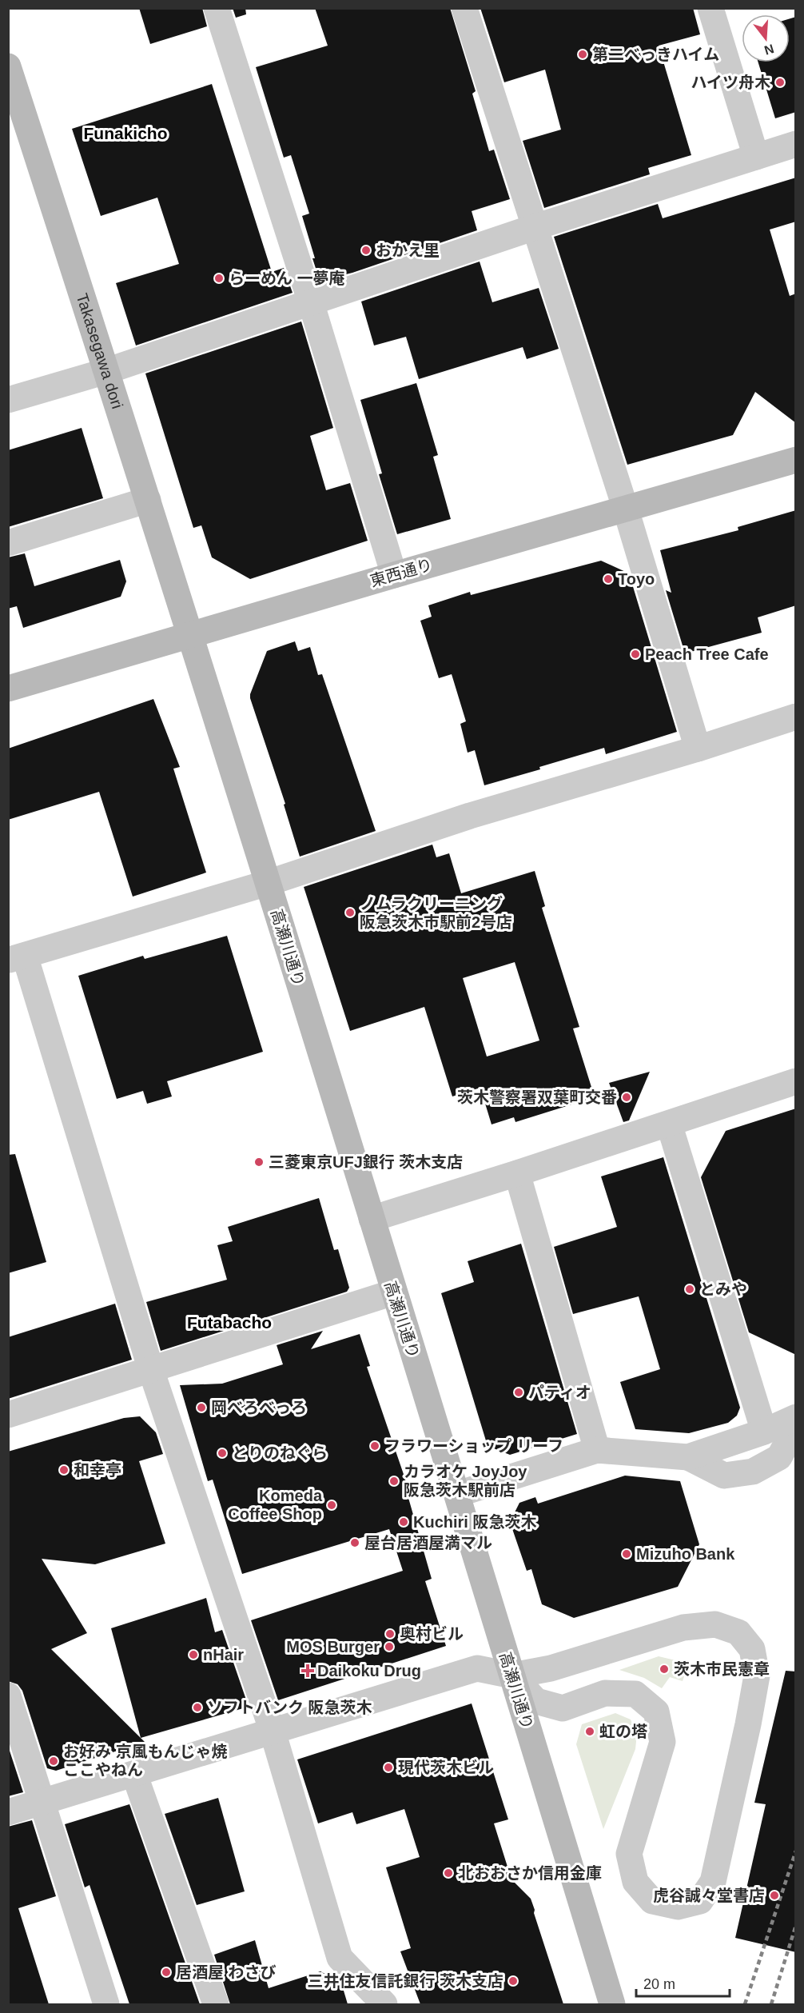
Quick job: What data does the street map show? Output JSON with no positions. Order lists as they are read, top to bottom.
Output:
{
  "streets": {
    "street": ["Takasegawa dori", "東西通り", "高瀬川通り"]
  },
  "crossings": [
    ["Takasegawa dori", "東西通り"],
    ["Takasegawa dori", "高瀬川通り"],
    ["東西通り", "高瀬川通り"]
  ],
  "districts": ["Funakicho", "Futabacho"],
  "places": {
    "other": [
      "第二べっきハイム",
      "ハイツ舟木",
      "おかえ里",
      "らーめん 一夢庵",
      "Toyo",
      "Peach Tree Cafe",
      "ノムラクリーニング 阪急茨木市駅前2号店",
      "茨木警察署双葉町交番",
      "三菱東京UFJ銀行 茨木支店",
      "とみや",
      "パティオ",
      "岡べろべっろ",
      "フラワーショップ リーフ",
      "とりのねぐら",
      "和幸亭",
      "カラオケ JoyJoy 阪急茨木駅前店",
      "Komeda Coffee Shop",
      "Kuchiri 阪急茨木",
      "屋台居酒屋満マル",
      "Mizuho Bank",
      "奥村ビル",
      "MOS Burger",
      "nHair",
      "茨木市民憲章",
      "ソフトバンク 阪急茨木",
      "虹の塔",
      "お好み 京風もんじゃ焼 ここやねん",
      "現代茨木ビル",
      "北おおさか信用金庫",
      "虎谷誠々堂書店",
      "居酒屋 わさび",
      "三井住友信託銀行 茨木支店"
    ],
    "health": ["Daikoku Drug"]
  },
  "scale_bar": "20 m",
  "north": "bottom"
}
